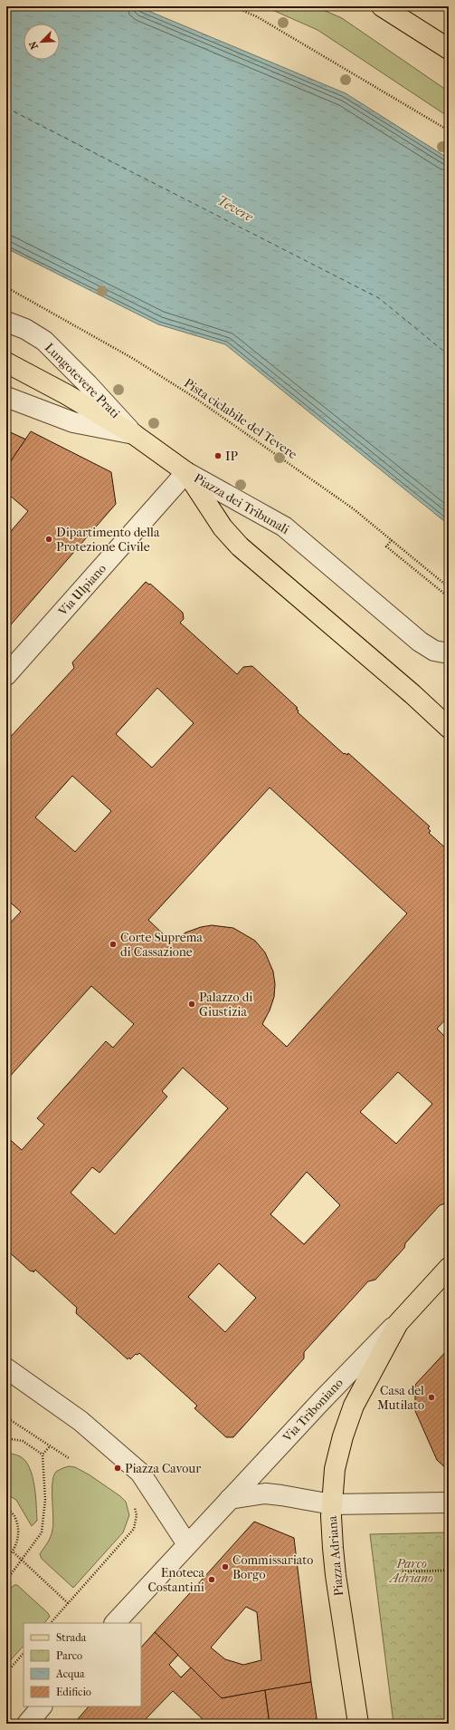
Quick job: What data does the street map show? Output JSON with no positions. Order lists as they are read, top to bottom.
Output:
{
  "streets": {
    "main road": [
      "Lungotevere Prati",
      "Piazza dei Tribunali",
      "Via Triboniano",
      "Piazza Adriana"
    ],
    "street": ["Via Ulpiano"],
    "path": ["Pista ciclabile del Tevere"]
  },
  "crossings": [
    ["Lungotevere Prati", "Piazza dei Tribunali"],
    ["Lungotevere Prati", "Via Ulpiano"],
    ["Piazza dei Tribunali", "Via Ulpiano"],
    ["Via Triboniano", "Piazza Adriana"]
  ],
  "water": ["Tevere"],
  "parks": ["Parco Adriano"],
  "places": [
    "IP",
    "Dipartimento della Protezione Civile",
    "Corte Suprema di Cassazione",
    "Palazzo di Giustizia",
    "Casa del Mutilato",
    "Piazza Cavour",
    "Commissariato Borgo",
    "Enoteca Costantini"
  ],
  "legend": [
    "Strada",
    "Parco",
    "Acqua",
    "Edificio"
  ],
  "north": "bottom left"
}
